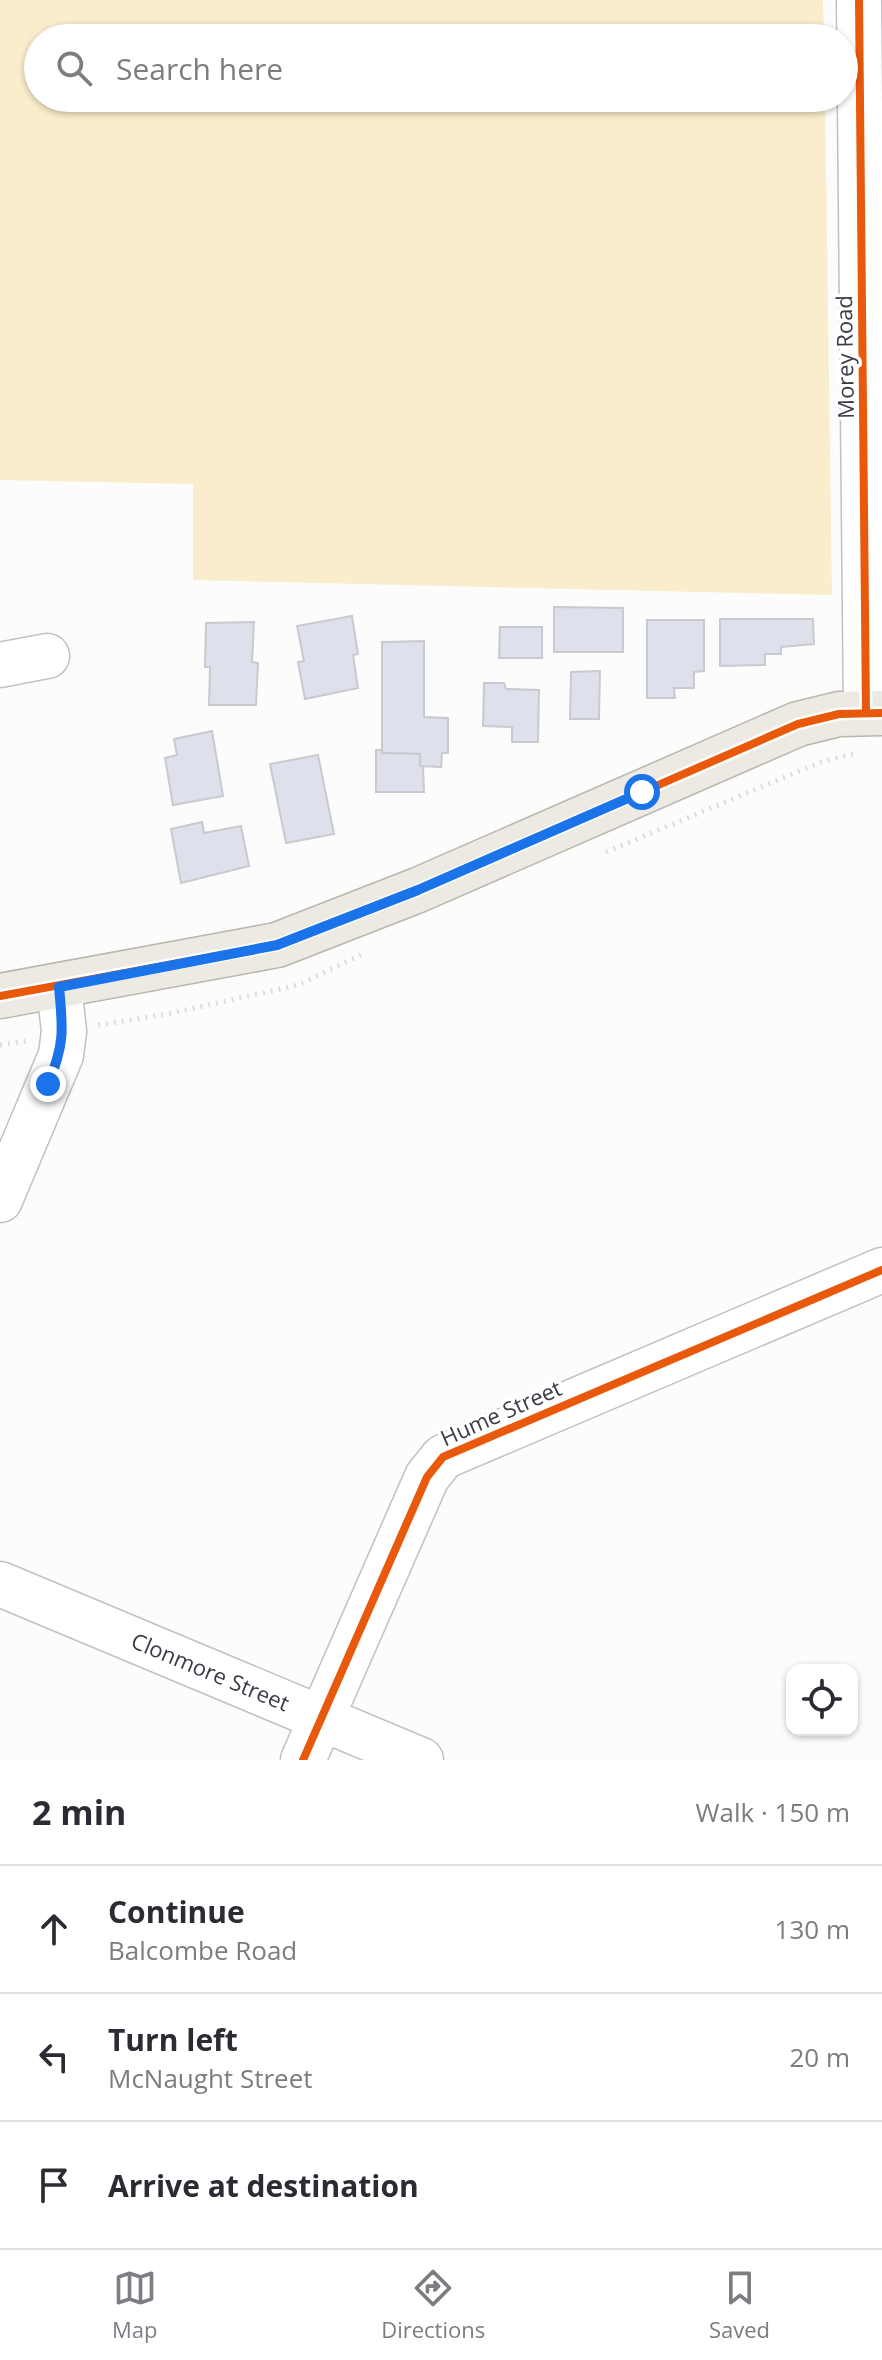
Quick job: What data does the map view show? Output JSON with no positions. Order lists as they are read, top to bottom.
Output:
{
  "streets": {
    "street": ["Morey Road", "Hume Street", "Clonmore Street"]
  },
  "crossings": [
    ["Hume Street", "Clonmore Street"]
  ],
  "page": {
    "search": "Search here",
    "heading": ["2 min", "Walk · 150 m"],
    "list": [
      ["Continue", "Balcombe Road", "130 m"],
      ["Turn left", "McNaught Street", "20 m"],
      "Arrive at destination"
    ],
    "nav": ["Map", "Directions", "Saved"]
  }
}
